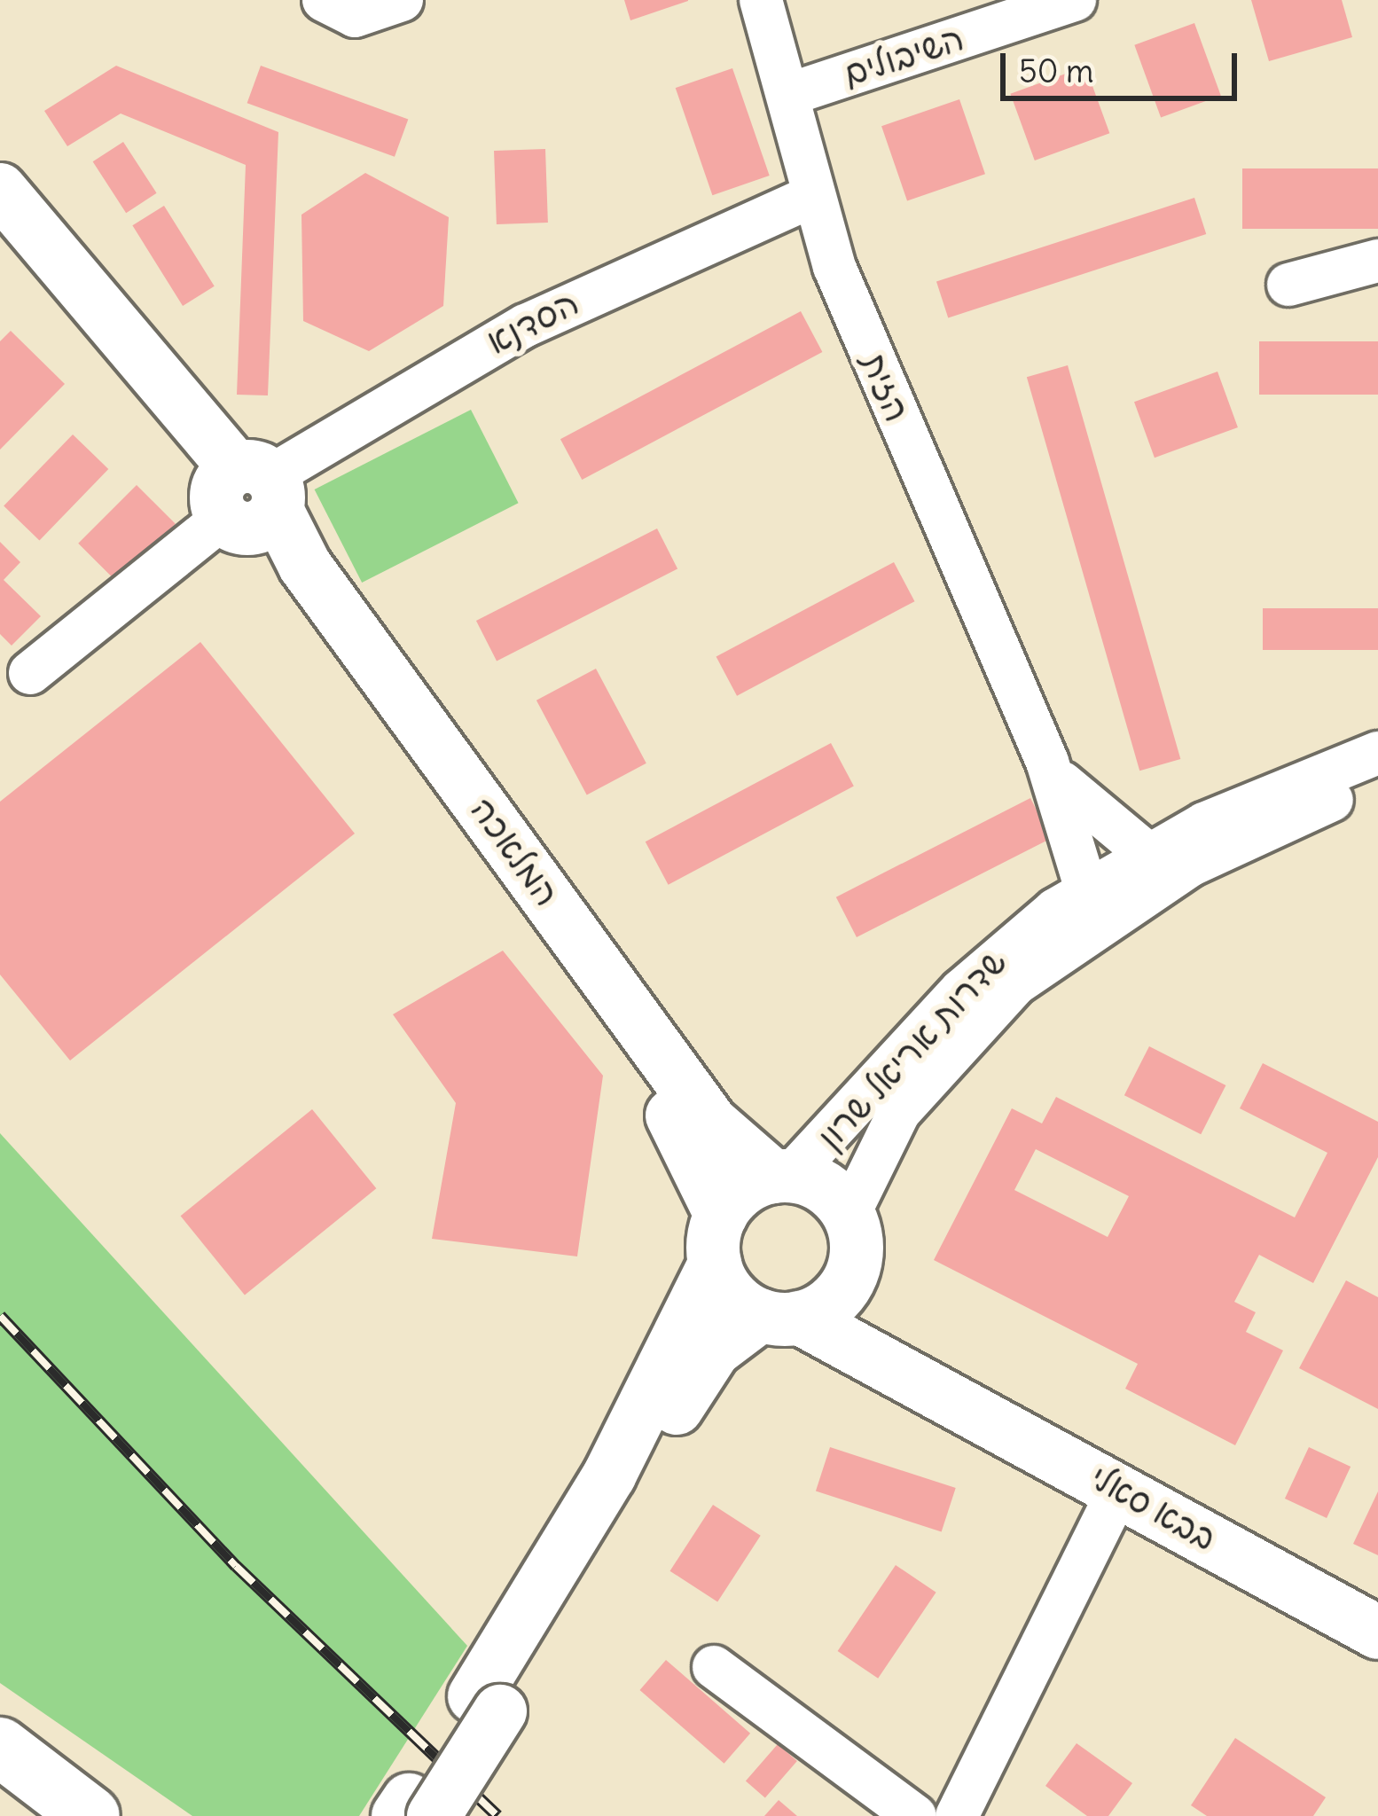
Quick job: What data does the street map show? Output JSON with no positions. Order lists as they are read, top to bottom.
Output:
{
  "streets": {
    "main road": ["המלאכה", "בבא סאלי"],
    "street": [
      "השיבולים",
      "הסדנא",
      "הזית",
      "שדרות אריאל שרון"
    ]
  },
  "crossings": [
    ["השיבולים", "הזית"],
    ["הסדנא", "הזית"],
    ["הסדנא", "המלאכה"],
    ["הזית", "שדרות אריאל שרון"],
    ["המלאכה", "שדרות אריאל שרון"],
    ["המלאכה", "בבא סאלי"],
    ["שדרות אריאל שרון", "בבא סאלי"]
  ],
  "scale_bar": "50 m"
}
